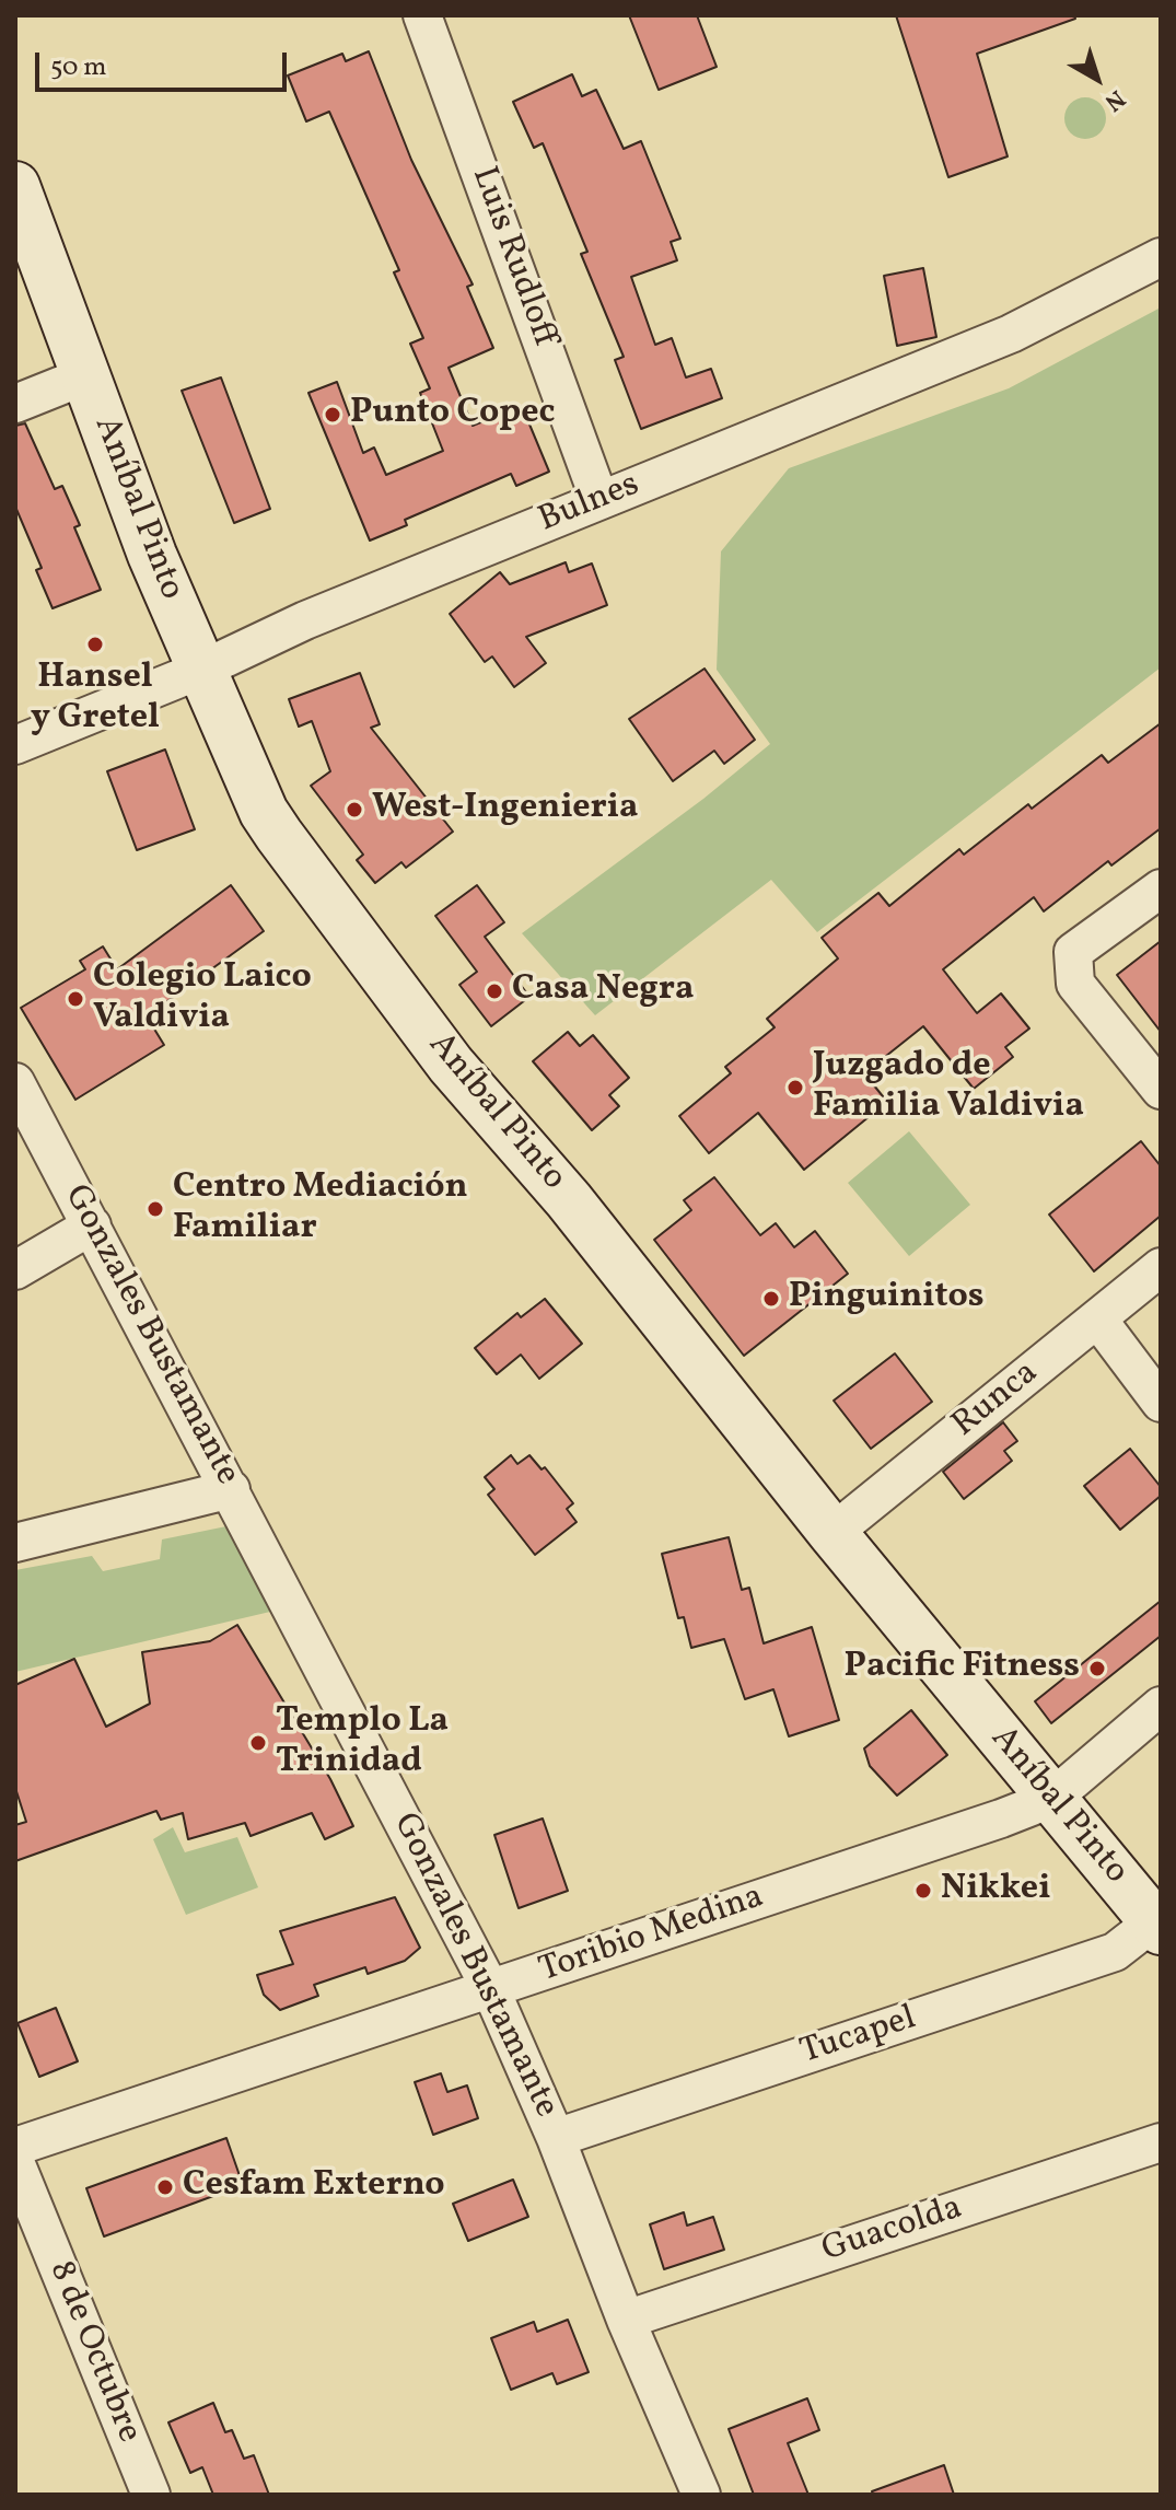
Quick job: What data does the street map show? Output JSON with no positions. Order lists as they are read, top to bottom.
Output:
{
  "streets": {
    "main road": ["Aníbal Pinto"],
    "street": [
      "Luis Rudloff",
      "Bulnes",
      "Gonzales Bustamante",
      "Runca",
      "Toribio Medina",
      "Tucapel",
      "Guacolda",
      "8 de Octubre"
    ]
  },
  "crossings": [
    ["Luis Rudloff", "Bulnes"],
    ["Bulnes", "Aníbal Pinto"],
    ["Aníbal Pinto", "Runca"],
    ["Aníbal Pinto", "Toribio Medina"],
    ["Aníbal Pinto", "Tucapel"],
    ["Gonzales Bustamante", "Toribio Medina"],
    ["Gonzales Bustamante", "Tucapel"],
    ["Gonzales Bustamante", "Guacolda"]
  ],
  "places": [
    "Punto Copec",
    "Hansel y Gretel",
    "West-Ingenieria",
    "Casa Negra",
    "Colegio Laico Valdivia",
    "Juzgado de Familia Valdivia",
    "Centro Mediación Familiar",
    "Pinguinitos",
    "Pacific Fitness",
    "Templo La Trinidad",
    "Nikkei",
    "Cesfam Externo"
  ],
  "scale_bar": "50 m",
  "north": "bottom right"
}
